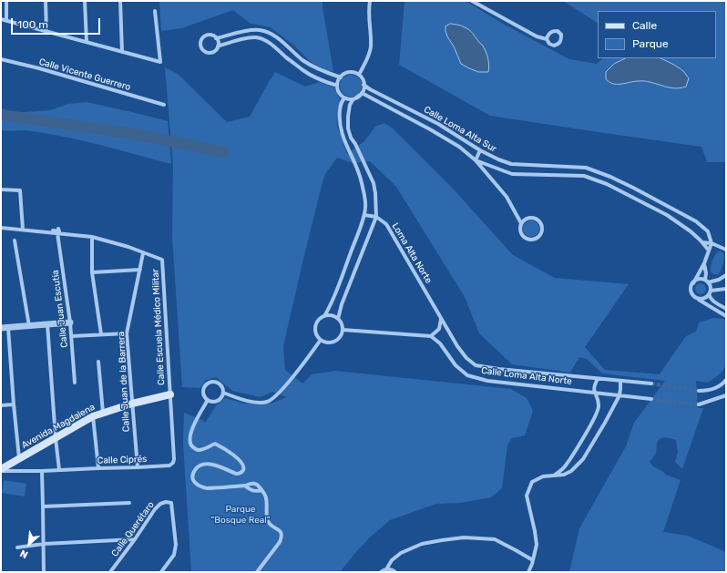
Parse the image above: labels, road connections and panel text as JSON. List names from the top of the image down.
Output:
{
  "streets": {
    "main road": ["Avenida Magdalena"],
    "street": [
      "Calle Vicente Guerrero",
      "Calle Loma Alta Sur",
      "Loma Alta Norte",
      "Calle Juan Escutia",
      "Calle Escuela Médico Militar",
      "Calle Loma Alta Norte",
      "Calle Juan de la Barrera",
      "Calle Ciprés",
      "Calle Querétaro"
    ]
  },
  "crossings": [
    ["Loma Alta Norte", "Calle Loma Alta Norte"],
    ["Calle Escuela Médico Militar", "Calle Juan de la Barrera"],
    ["Calle Escuela Médico Militar", "Avenida Magdalena"],
    ["Calle Escuela Médico Militar", "Calle Ciprés"],
    ["Calle Juan de la Barrera", "Avenida Magdalena"],
    ["Calle Juan de la Barrera", "Calle Ciprés"],
    ["Avenida Magdalena", "Calle Ciprés"]
  ],
  "parks": ["Parque \"Bosque Real\""],
  "legend": ["Calle", "Parque"],
  "scale_bar": "100 m",
  "north": "bottom left"
}
